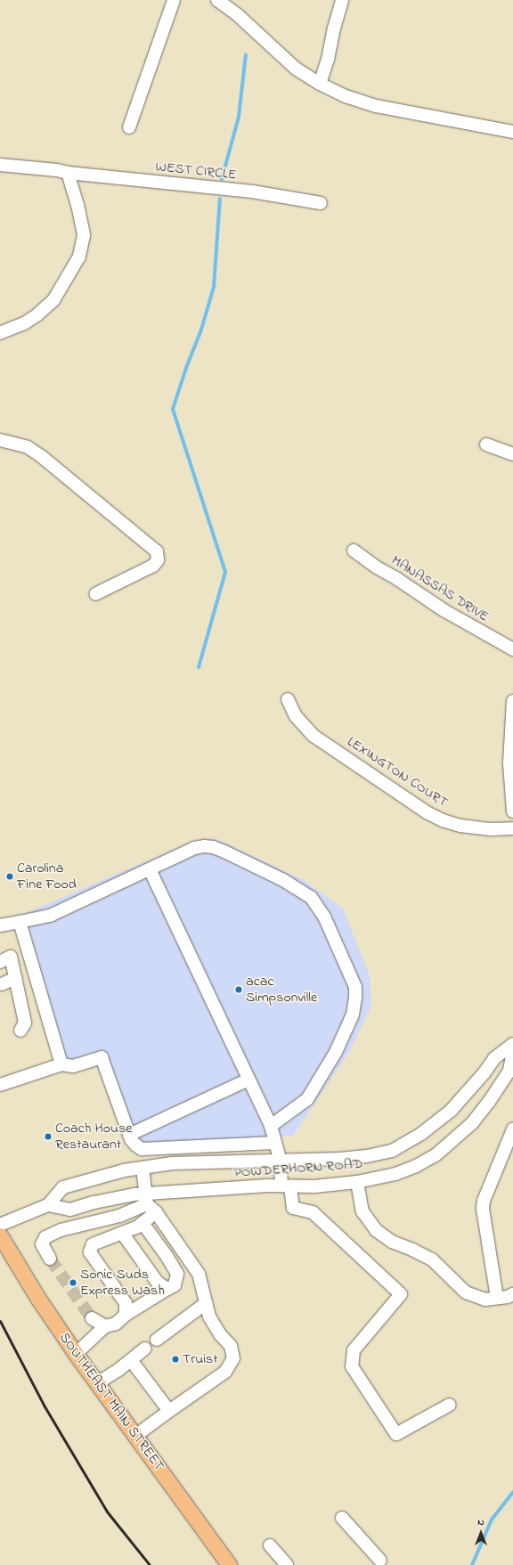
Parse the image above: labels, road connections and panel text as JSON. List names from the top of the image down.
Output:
{
  "streets": {
    "main road": ["SOUTHEAST MAIN STREET"],
    "street": [
      "WEST CIRCLE",
      "MANASSAS DRIVE",
      "LEXINGTON COURT",
      "POWDERHORN ROAD"
    ]
  },
  "places": [
    "Carolina Fine Food",
    "acac Simpsonville",
    "Coach House Restaurant",
    "Sonic Suds Express Wash",
    "Truist"
  ],
  "north": "top"
}
